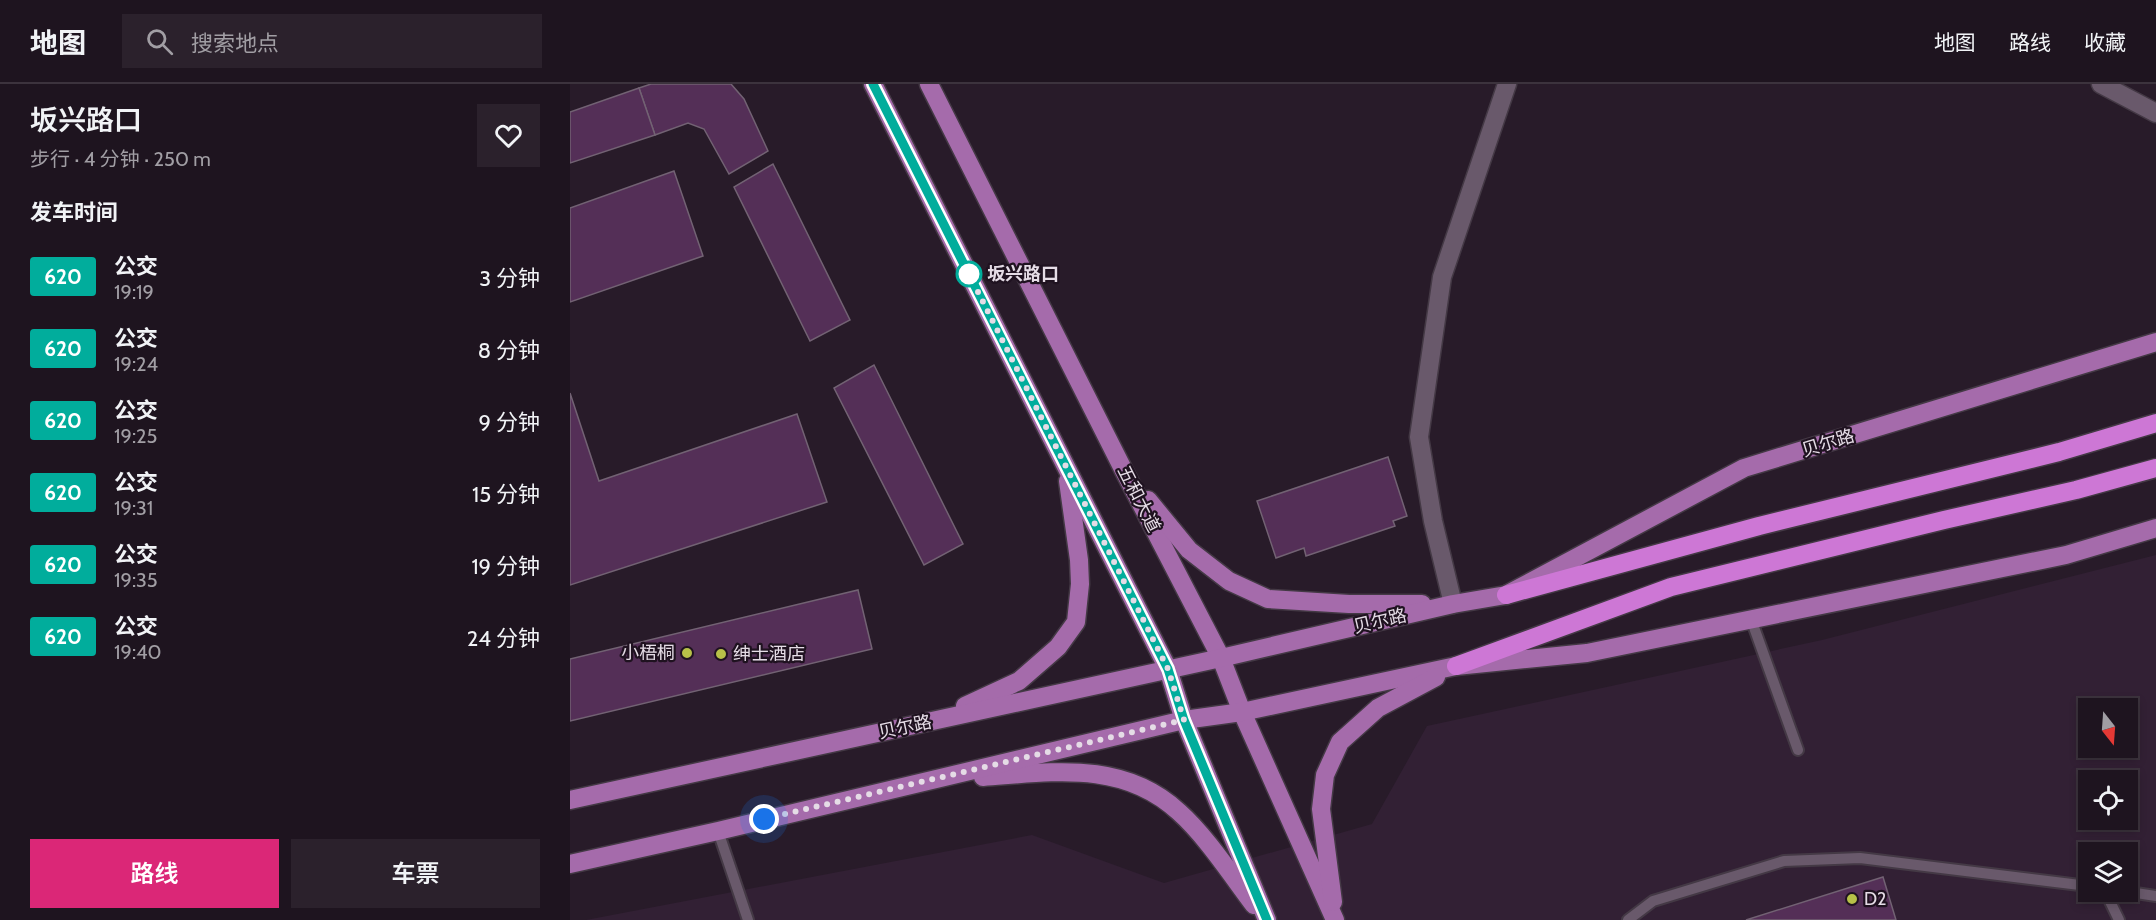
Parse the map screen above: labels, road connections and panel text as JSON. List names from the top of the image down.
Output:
{
  "streets": {
    "main road": ["贝尔路", "五和大道"]
  },
  "crossings": [
    ["贝尔路", "五和大道"]
  ],
  "places": [
    "坂兴路口",
    "小梧桐",
    "绅士酒店",
    "D2"
  ],
  "lines": ["bus line 620"],
  "north": "bottom",
  "page": {
    "header": "地图",
    "search": "搜索地点",
    "nav": ["地图", "路线", "收藏"],
    "heading": [
      ["坂兴路口", "步行 · 4 分钟 · 250 m"],
      "发车时间"
    ],
    "list": [
      {
        "mark": "620",
        "name": "公交",
        "note": "19:19",
        "value": "3 分钟"
      },
      {
        "mark": "620",
        "name": "公交",
        "note": "19:24",
        "value": "8 分钟"
      },
      {
        "mark": "620",
        "name": "公交",
        "note": "19:25",
        "value": "9 分钟"
      },
      {
        "mark": "620",
        "name": "公交",
        "note": "19:31",
        "value": "15 分钟"
      },
      {
        "mark": "620",
        "name": "公交",
        "note": "19:35",
        "value": "19 分钟"
      },
      {
        "mark": "620",
        "name": "公交",
        "note": "19:40",
        "value": "24 分钟"
      }
    ],
    "buttons": ["路线", "车票"]
  }
}
